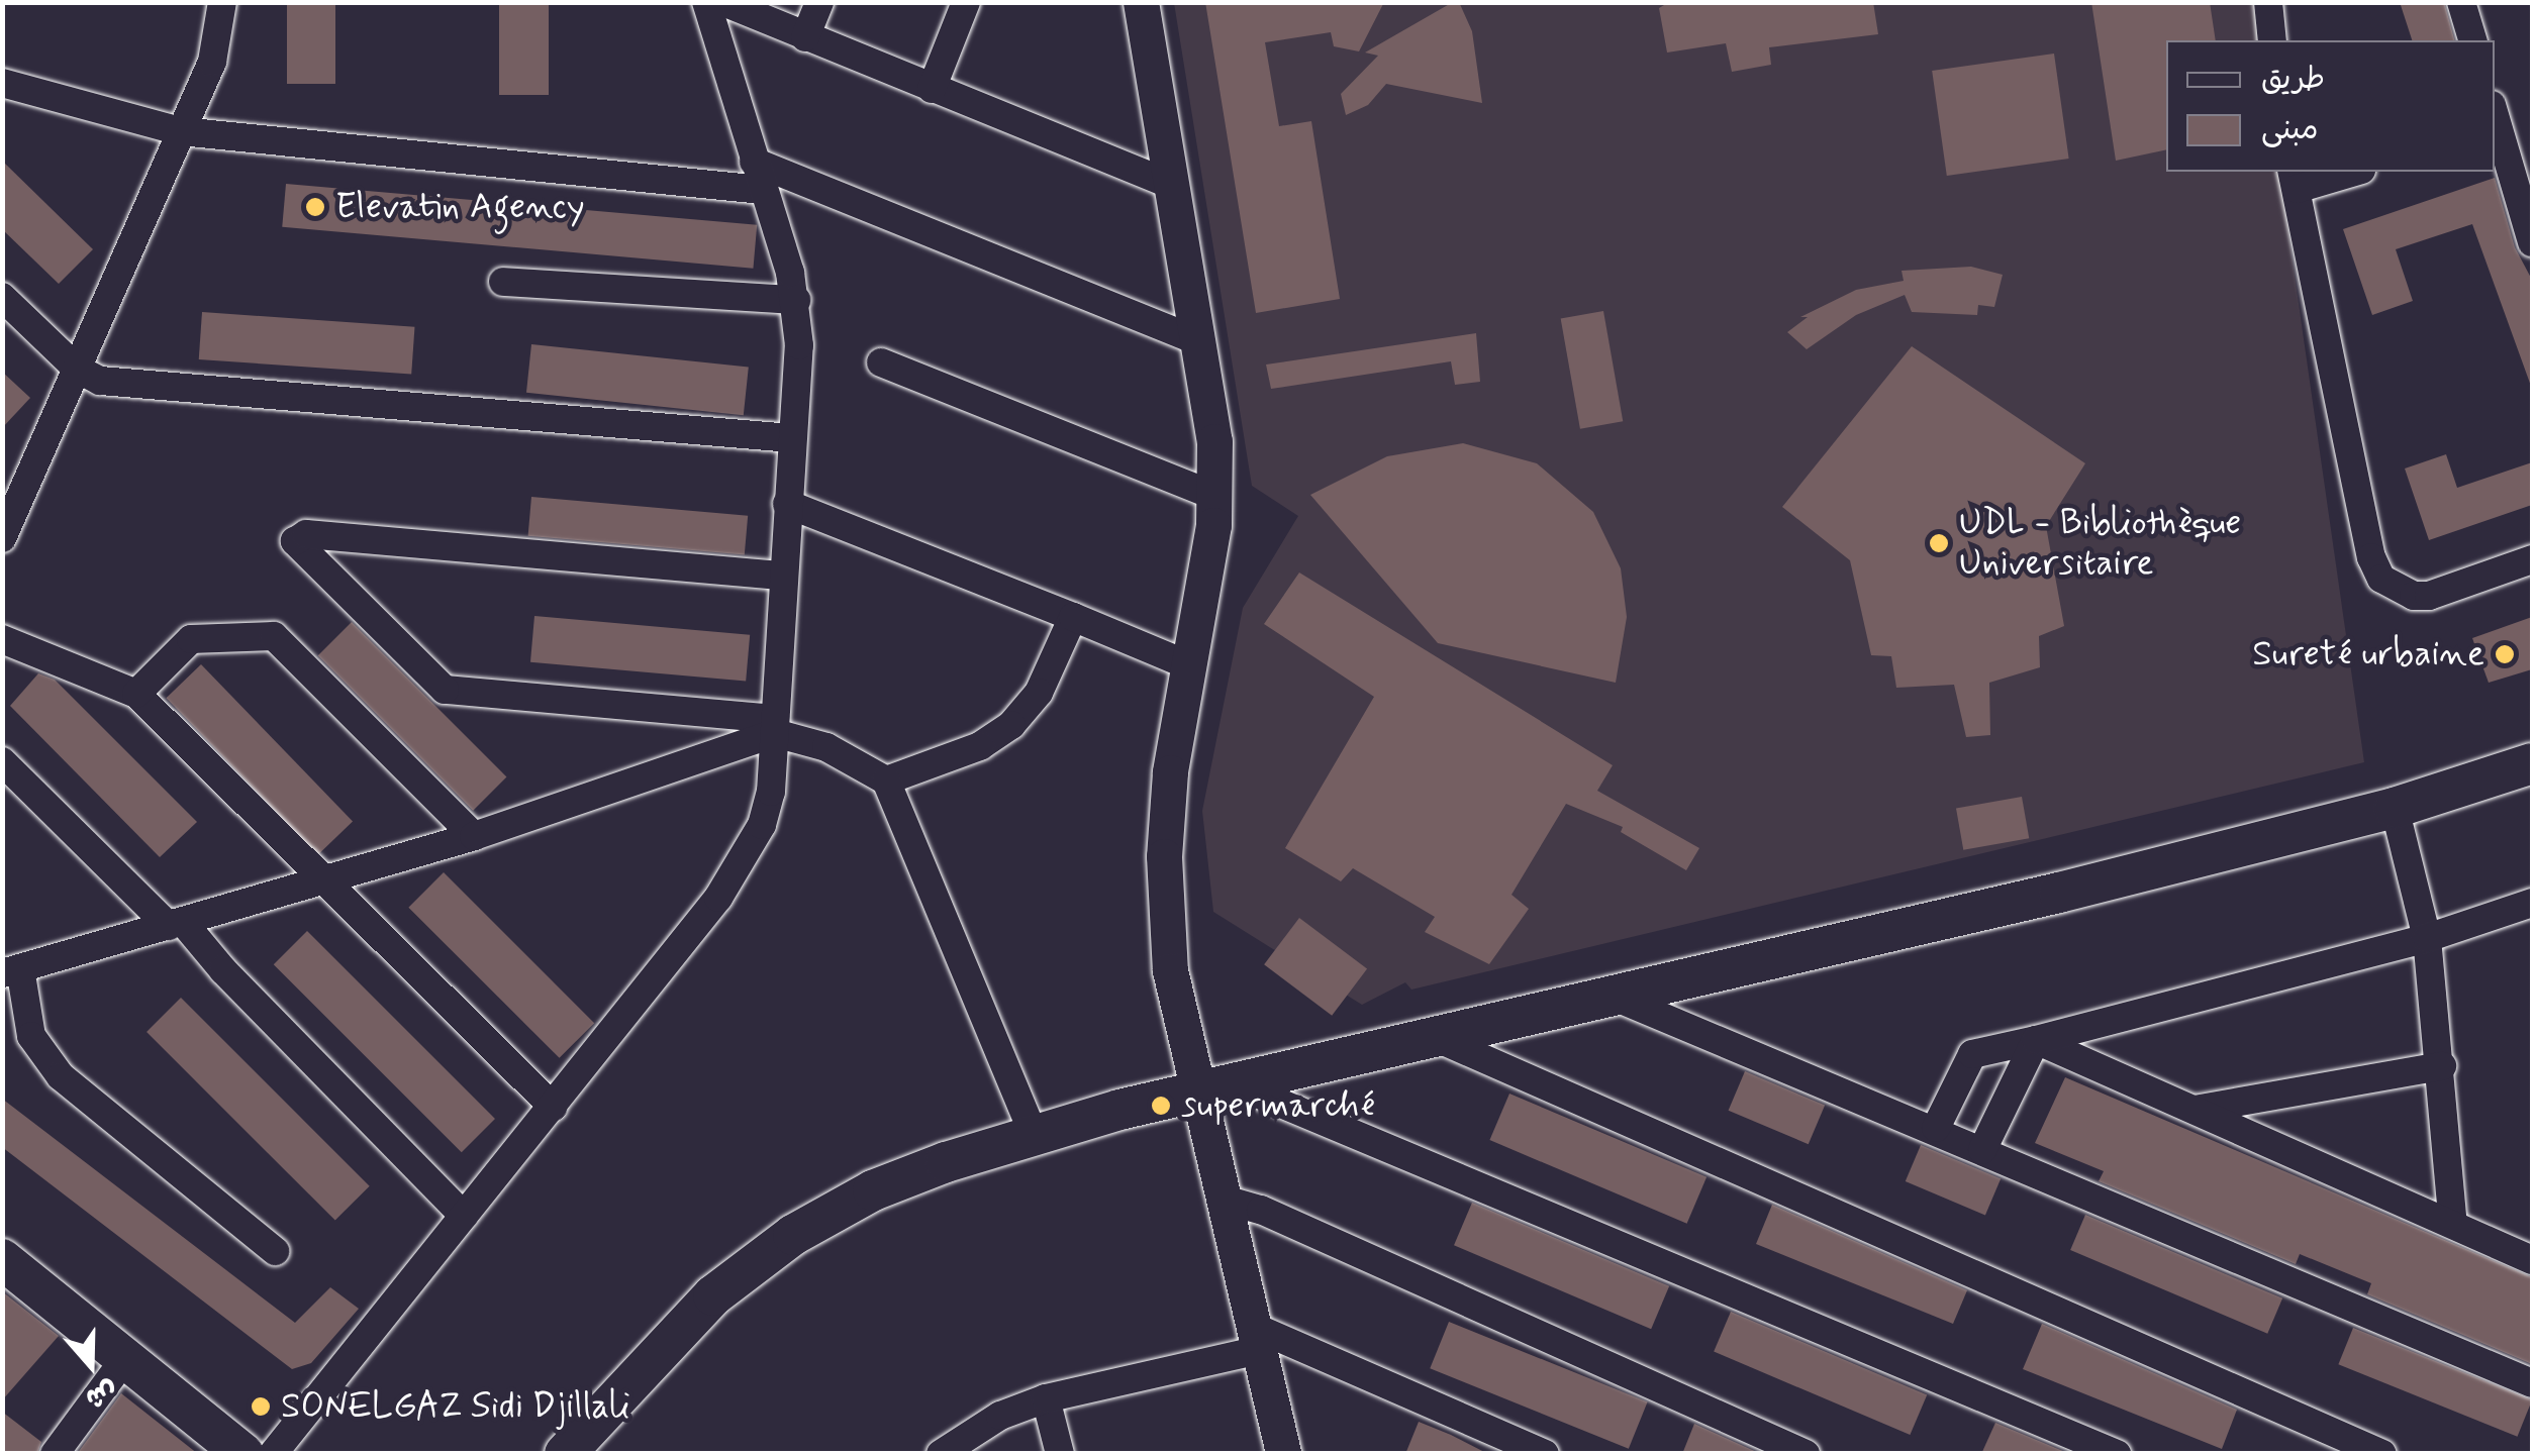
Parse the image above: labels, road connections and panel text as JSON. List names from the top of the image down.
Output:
{
  "places": [
    "Elevatin Agency",
    "UDL - Bibliothèque Universitaire",
    "Sureté urbaine",
    "supermarché",
    "SONELGAZ Sidi Djillali"
  ],
  "legend": ["طريق", "مبنى"],
  "north": "bottom"
}
